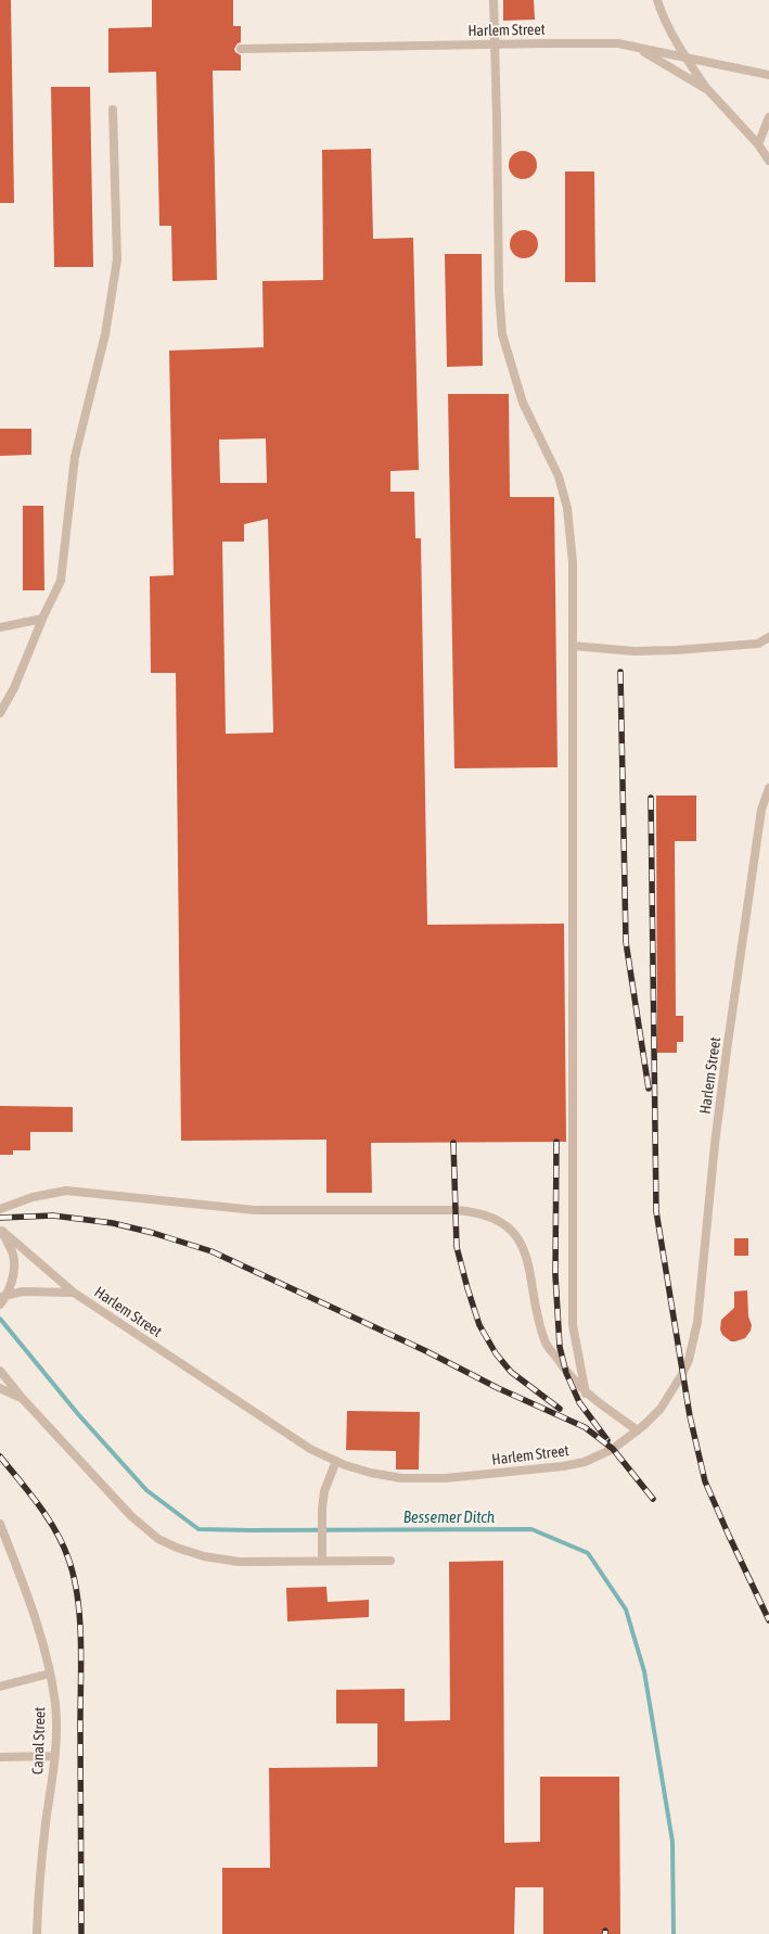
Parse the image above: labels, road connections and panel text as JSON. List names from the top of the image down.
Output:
{
  "streets": {
    "lane": ["Harlem Street", "Canal Street"]
  },
  "water": ["Bessemer Ditch"]
}
